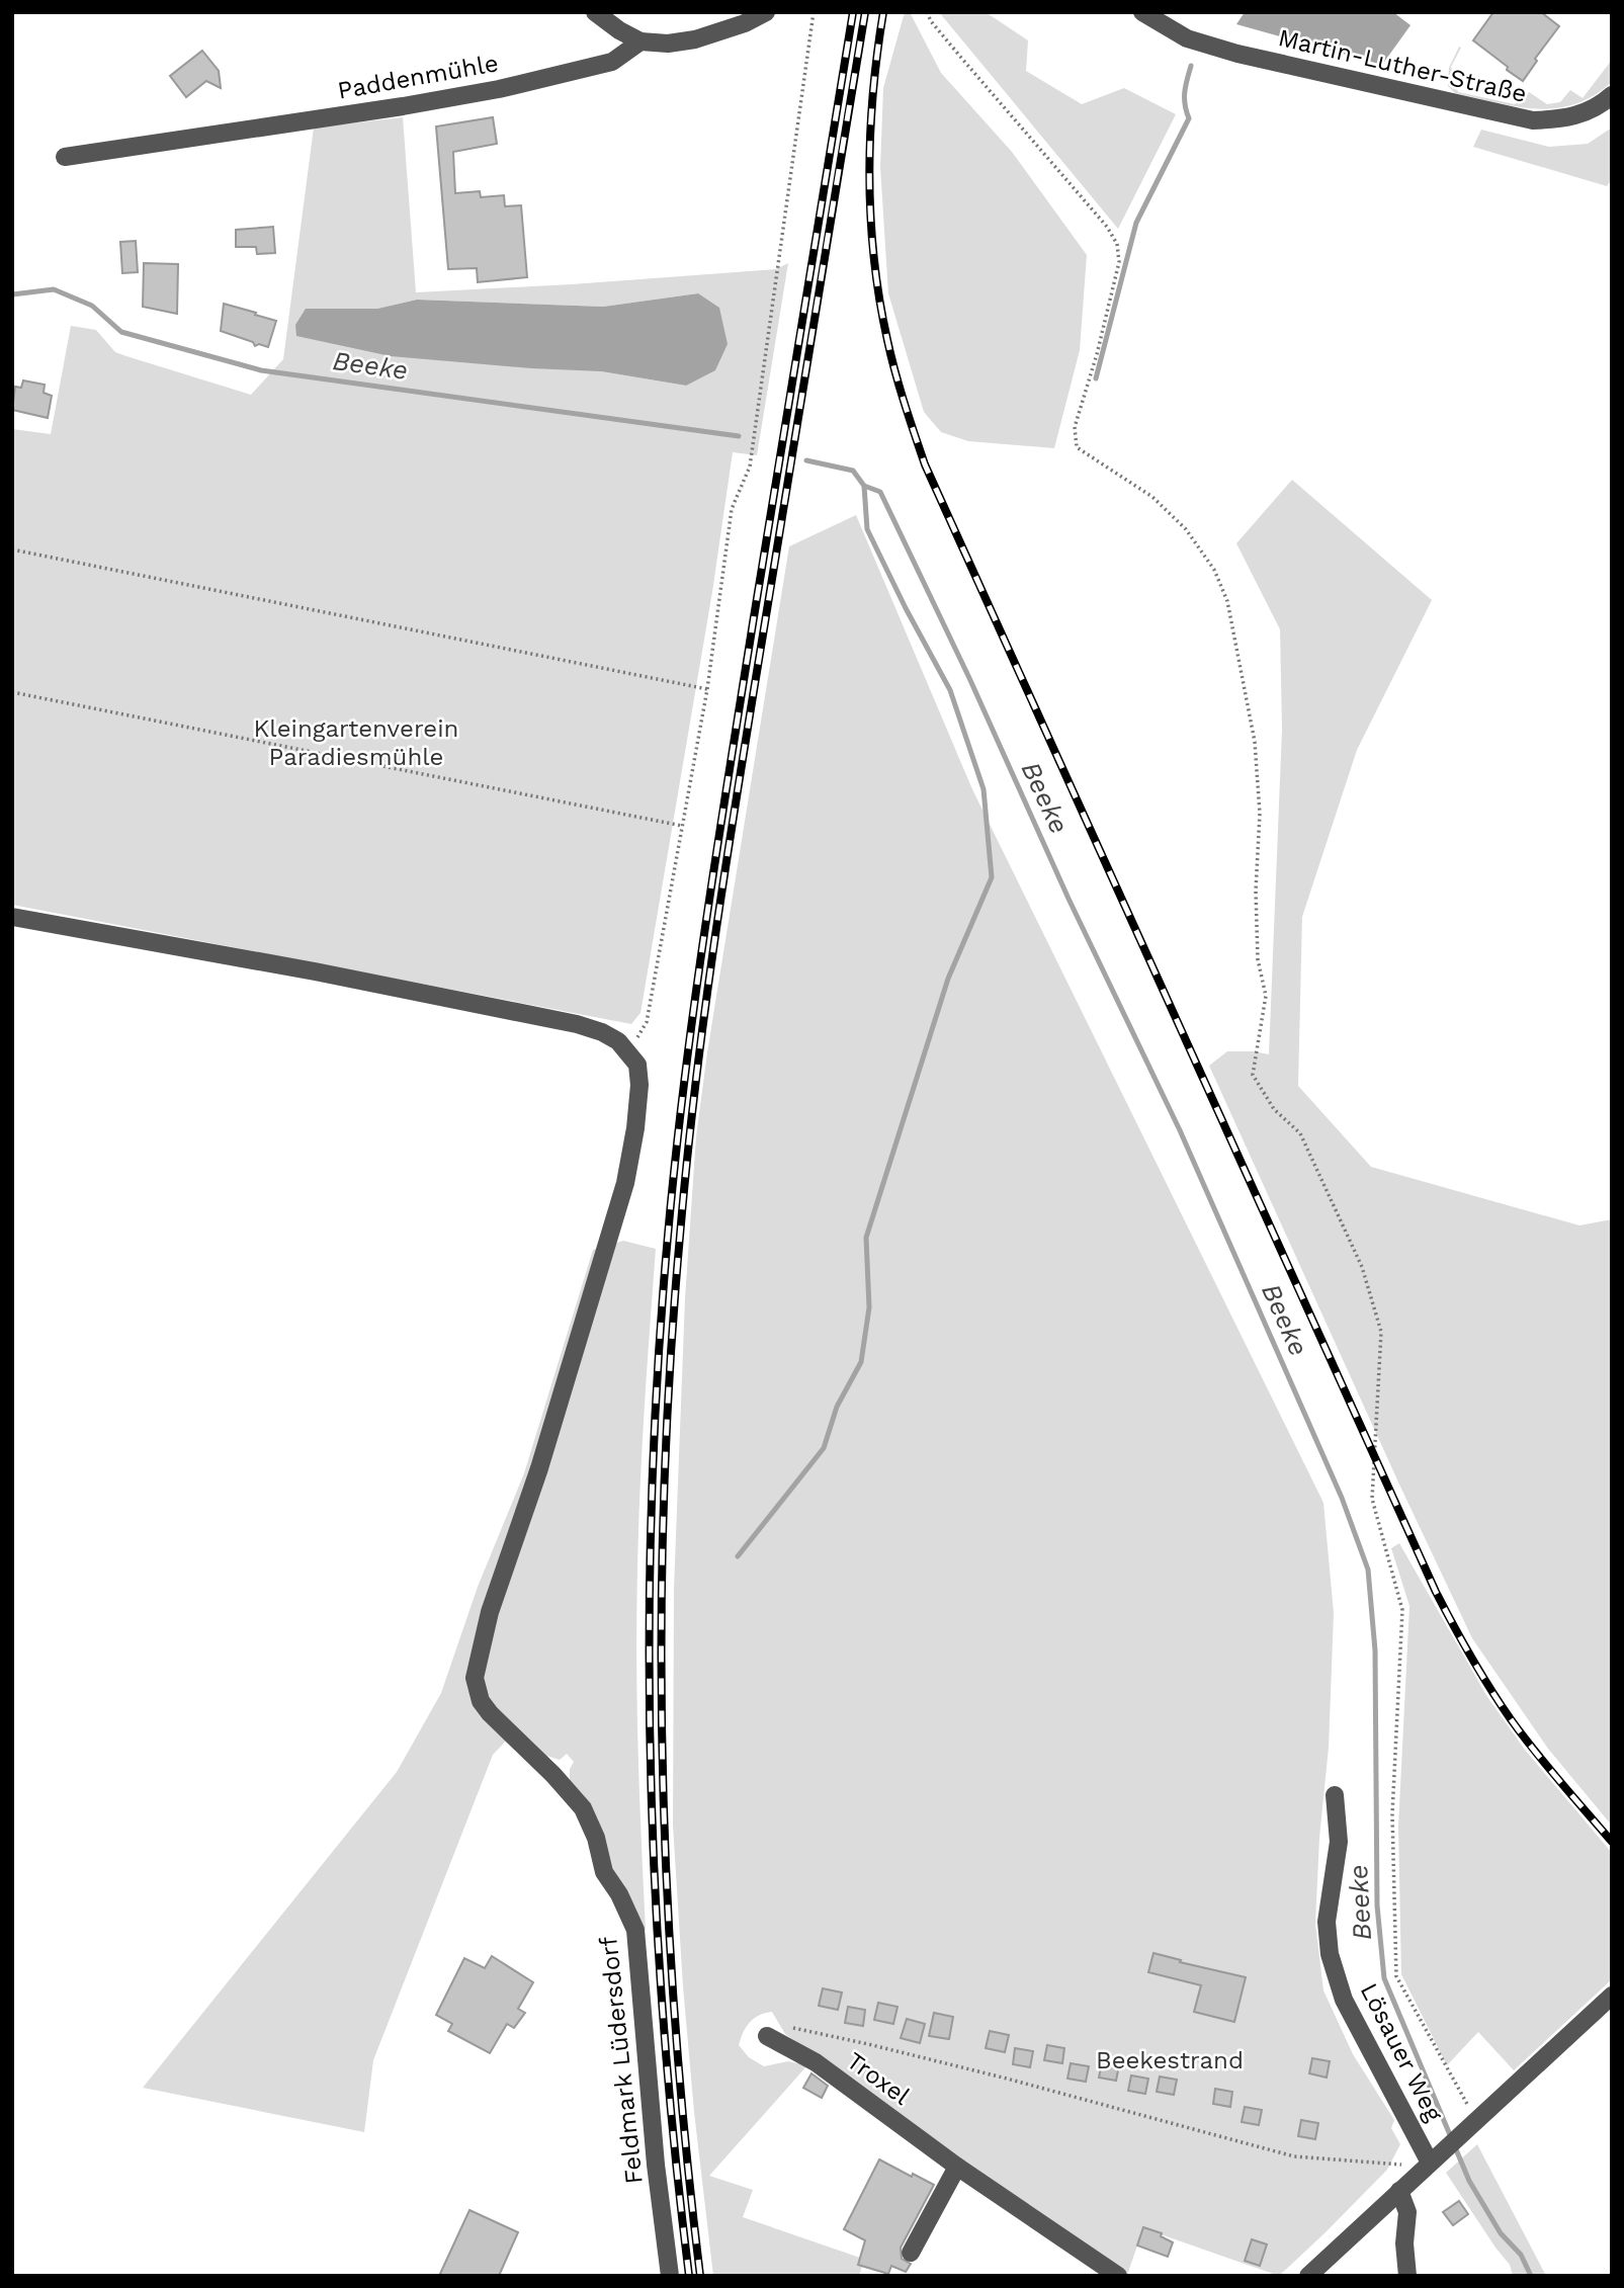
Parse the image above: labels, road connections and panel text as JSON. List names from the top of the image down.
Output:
{
  "streets": {
    "street": [
      "Martin-Luther-Straße",
      "Paddenmühle",
      "Lösauer Weg",
      "Feldmark Lüdersdorf",
      "Troxel"
    ]
  },
  "water": ["Beeke"],
  "parks": ["Kleingartenverein Paradiesmühle", "Beekestrand"]
}
